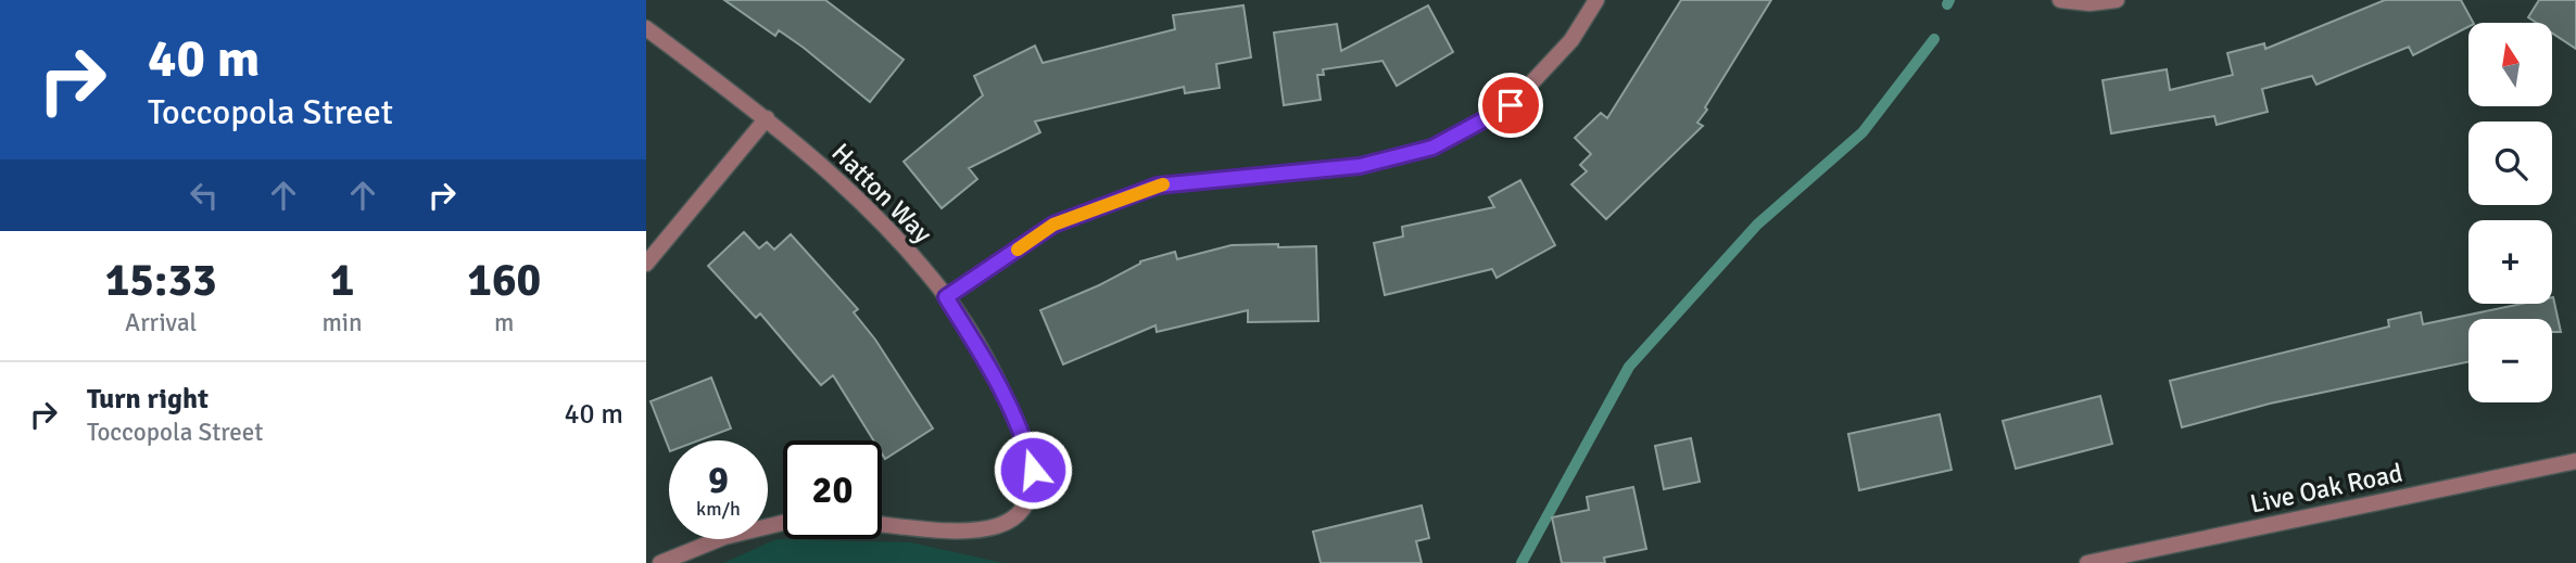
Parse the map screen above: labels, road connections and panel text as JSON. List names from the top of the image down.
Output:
{
  "streets": {
    "street": ["Hatton Way", "Live Oak Road"]
  },
  "north": "top",
  "page": {
    "turn": ["40 m", "Toccopola Street"],
    "map_buttons": ["+", "−"],
    "eta": [
      "15:33",
      "Arrival",
      "1",
      "min",
      "160",
      "m"
    ],
    "list": [
      {
        "name": "Turn right",
        "note": "Toccopola Street",
        "value": "40 m"
      }
    ],
    "speed": "9 km/h",
    "limit": "20"
  }
}
